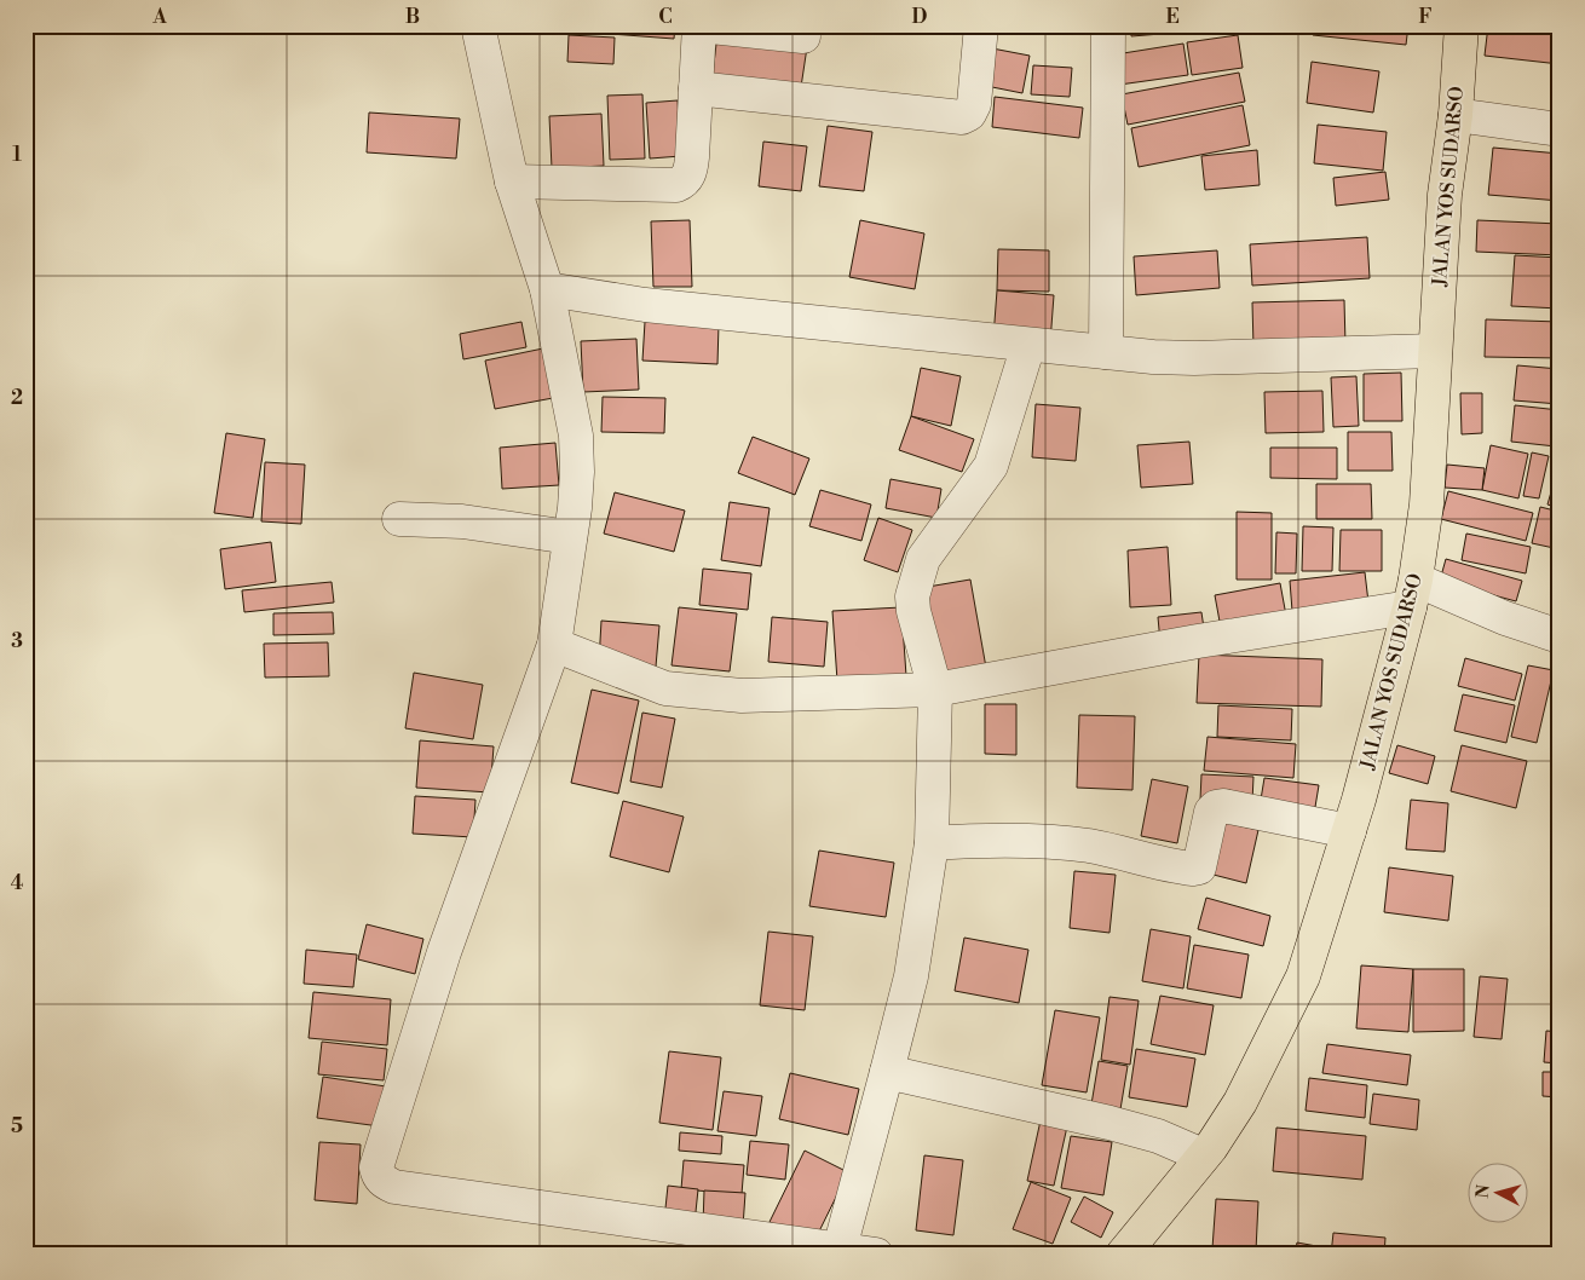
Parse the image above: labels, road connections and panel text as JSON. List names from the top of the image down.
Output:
{
  "streets": {
    "main road": ["JALAN YOS SUDARSO"]
  },
  "north": "left",
  "grid": {
    "columns": [
      "A",
      "B",
      "C",
      "D",
      "E",
      "F"
    ],
    "rows": [
      "1",
      "2",
      "3",
      "4",
      "5"
    ]
  }
}
